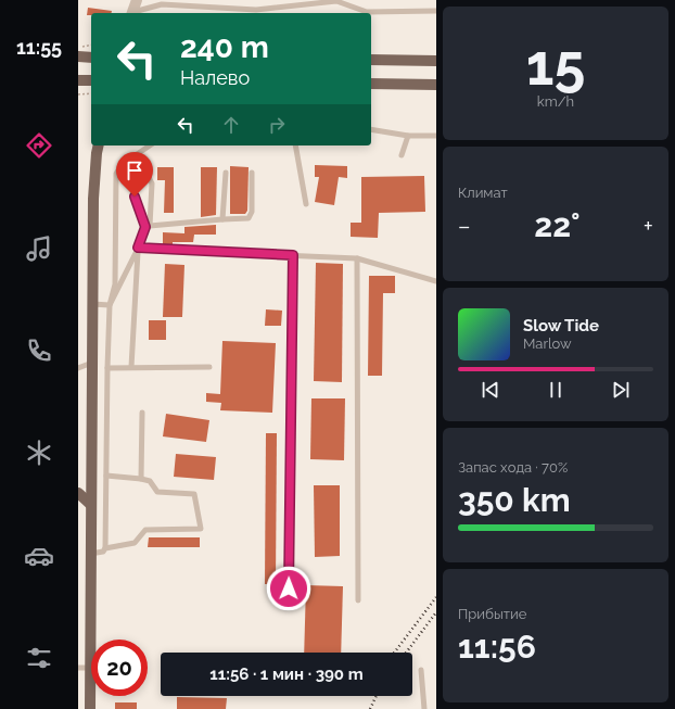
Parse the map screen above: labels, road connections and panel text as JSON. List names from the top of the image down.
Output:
{
  "page": {
    "tabs": "11:55",
    "tile": [
      ["15", "km/h"],
      "Климат",
      ["Запас хода · 70%", "350 km"],
      ["Прибытие", "11:56"]
    ],
    "turn": ["240 m", "Налево"],
    "heat": ["−", "22°", "+"],
    "song": ["Slow Tide", "Marlow"],
    "limit": "20",
    "trip": "11:56 · 1 мин · 390 m"
  }
}
